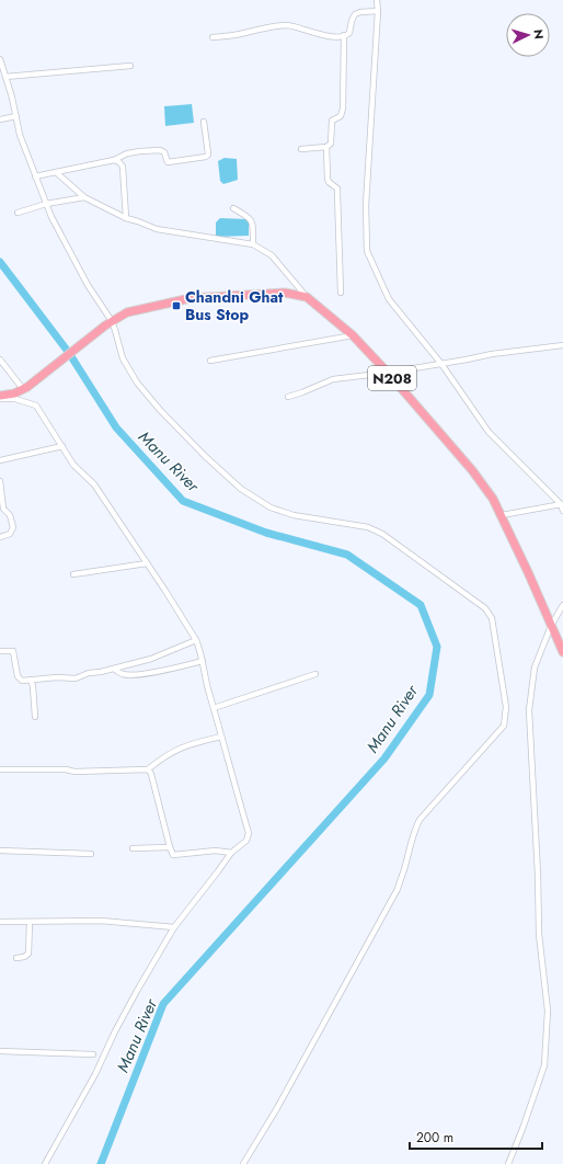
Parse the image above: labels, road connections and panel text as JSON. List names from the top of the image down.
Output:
{
  "streets": {
    "highway": ["N208"]
  },
  "water": ["Manu River"],
  "places": {
    "transit": ["Chandni Ghat Bus Stop"]
  },
  "scale_bar": "200 m",
  "north": "right"
}
